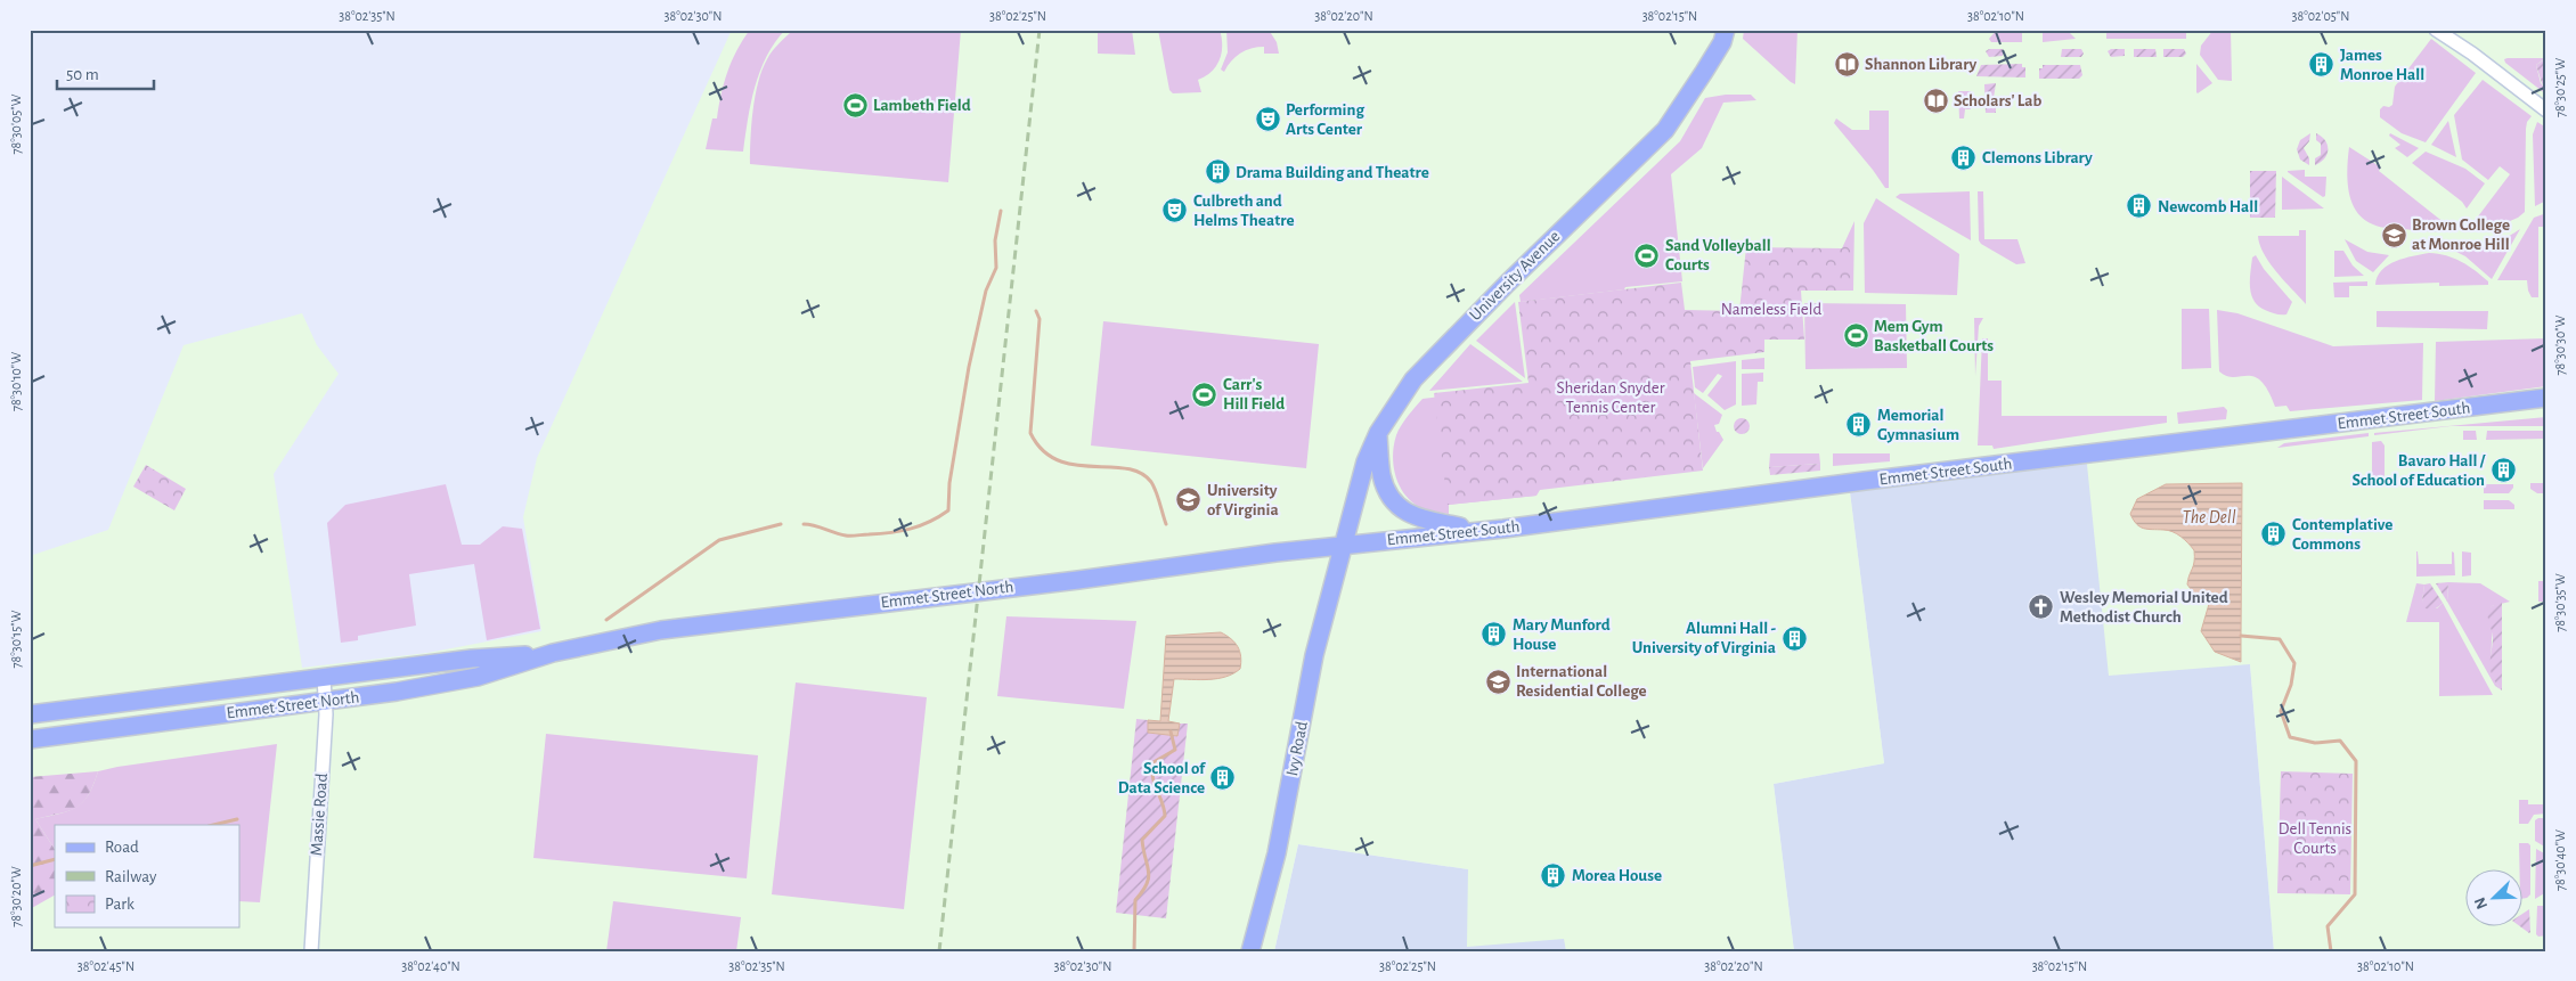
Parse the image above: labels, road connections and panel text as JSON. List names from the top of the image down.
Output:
{
  "streets": {
    "main road": [
      "University Avenue",
      "Emmet Street South",
      "Emmet Street North",
      "Ivy Road"
    ],
    "street": ["Massie Road"]
  },
  "crossings": [
    ["University Avenue", "Emmet Street South"],
    ["University Avenue", "Emmet Street North"],
    ["University Avenue", "Ivy Road"],
    ["Emmet Street South", "Emmet Street North"],
    ["Emmet Street South", "Ivy Road"],
    ["Emmet Street North", "Ivy Road"],
    ["Emmet Street North", "Massie Road"]
  ],
  "water": ["The Dell"],
  "parks": ["Nameless Field", "Sheridan Snyder Tennis Center", "Dell Tennis Courts"],
  "places": {
    "library": ["Shannon Library", "Scholars' Lab"],
    "building": [
      "James Monroe Hall",
      "Clemons Library",
      "Drama Building and Theatre",
      "Newcomb Hall",
      "Memorial Gymnasium",
      "Bavaro Hall / School of Education",
      "Contemplative Commons",
      "Mary Munford House",
      "Alumni Hall - University of Virginia",
      "School of Data Science",
      "Morea House"
    ],
    "sports": [
      "Lambeth Field",
      "Sand Volleyball Courts",
      "Mem Gym Basketball Courts",
      "Carr's Hill Field"
    ],
    "theatre": ["Performing Arts Center", "Culbreth and Helms Theatre"],
    "school or university": ["Brown College at Monroe Hill", "University of Virginia", "International Residential College"],
    "church": ["Wesley Memorial United Methodist Church"]
  },
  "legend": ["Road", "Railway", "Park"],
  "scale_bar": "50 m",
  "north": "bottom left",
  "coordinates": [
    "38°02'35\"N",
    "38°02'30\"N",
    "38°02'25\"N",
    "38°02'20\"N",
    "38°02'15\"N",
    "38°02'10\"N",
    "38°02'05\"N",
    "78°30'25\"W",
    "78°30'05\"W",
    "78°30'30\"W",
    "78°30'10\"W",
    "78°30'35\"W",
    "78°30'15\"W",
    "78°30'40\"W",
    "78°30'20\"W",
    "38°02'45\"N",
    "38°02'40\"N"
  ]
}
